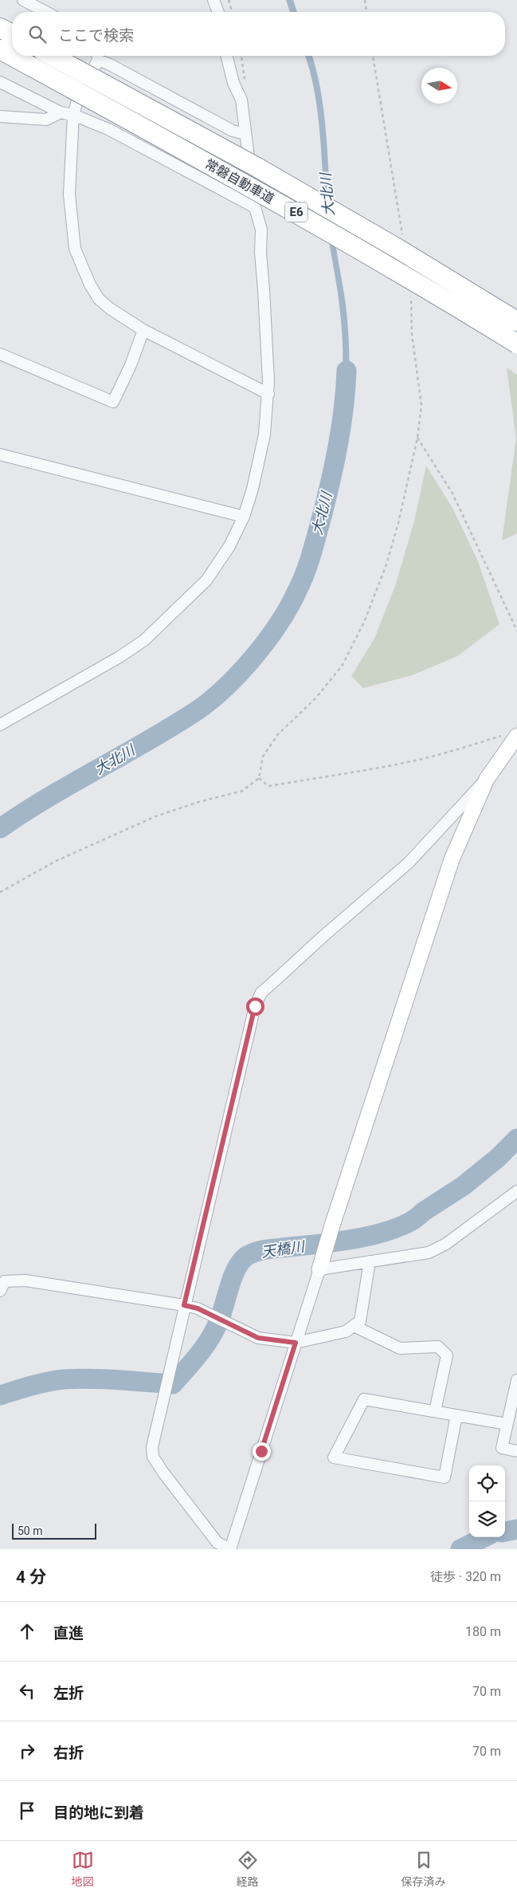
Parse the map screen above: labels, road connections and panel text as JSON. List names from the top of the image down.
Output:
{
  "streets": {
    "highway": ["常磐自動車道", "E6"]
  },
  "water": ["大北川", "天橋川"],
  "scale_bar": "50 m",
  "north": "right",
  "page": {
    "search": "ここで検索",
    "scale": "50 m",
    "heading": ["4 分", "徒歩 · 320 m"],
    "list": [
      ["直進", "180 m"],
      ["左折", "70 m"],
      ["右折", "70 m"],
      "目的地に到着"
    ],
    "nav": ["地図", "経路", "保存済み"]
  }
}
